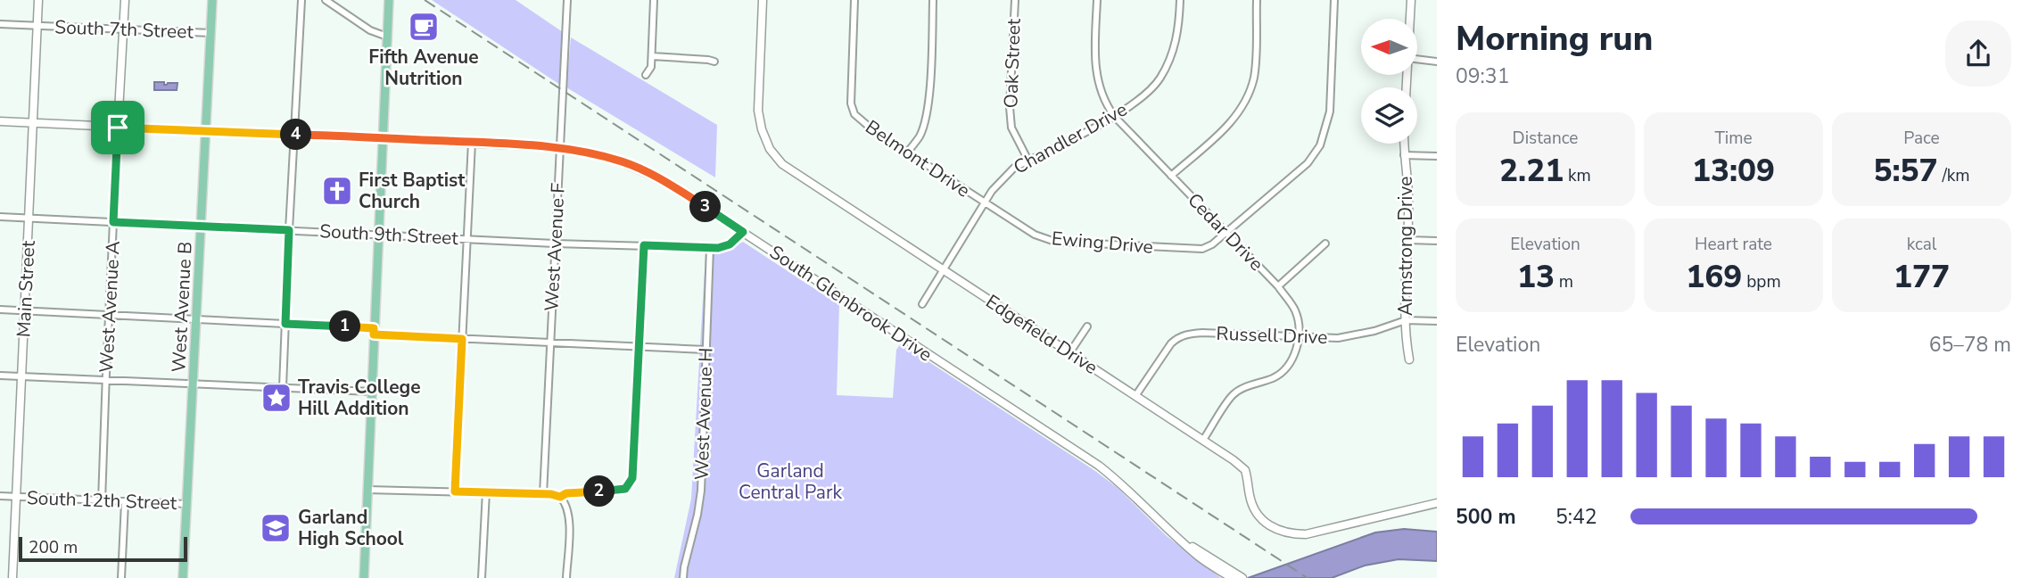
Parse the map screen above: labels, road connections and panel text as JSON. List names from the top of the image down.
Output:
{
  "streets": {
    "main road": ["West Avenue B"],
    "street": [
      "South 7th Street",
      "Oak Street",
      "Chandler Drive",
      "Belmont Drive",
      "Cedar Drive",
      "South 9th Street",
      "Ewing Drive",
      "Armstrong Drive",
      "West Avenue F",
      "Main Street",
      "South Glenbrook Drive",
      "West Avenue A",
      "Edgefield Drive",
      "Russell Drive",
      "West Avenue H",
      "South 12th Street"
    ]
  },
  "crossings": [
    ["South 7th Street", "Main Street"],
    ["South 7th Street", "West Avenue A"],
    ["South 7th Street", "West Avenue B"],
    ["Oak Street", "Chandler Drive"],
    ["Chandler Drive", "Belmont Drive"],
    ["Chandler Drive", "Cedar Drive"],
    ["Chandler Drive", "Ewing Drive"],
    ["Chandler Drive", "Edgefield Drive"],
    ["Belmont Drive", "Ewing Drive"],
    ["Cedar Drive", "Ewing Drive"],
    ["Cedar Drive", "Edgefield Drive"],
    ["Cedar Drive", "Russell Drive"],
    ["South 9th Street", "West Avenue F"],
    ["South 9th Street", "Main Street"],
    ["South 9th Street", "South Glenbrook Drive"],
    ["South 9th Street", "West Avenue A"],
    ["South 9th Street", "West Avenue B"],
    ["South 9th Street", "West Avenue H"],
    ["Armstrong Drive", "Russell Drive"],
    ["West Avenue F", "South Glenbrook Drive"],
    ["Main Street", "South Glenbrook Drive"],
    ["Main Street", "South 12th Street"],
    ["South Glenbrook Drive", "West Avenue A"],
    ["South Glenbrook Drive", "West Avenue B"],
    ["West Avenue A", "South 12th Street"],
    ["West Avenue B", "South 12th Street"],
    ["Edgefield Drive", "Russell Drive"]
  ],
  "parks": ["Garland Central Park"],
  "places": {
    "cafe": ["Fifth Avenue Nutrition"],
    "church": ["First Baptist Church"],
    "place": ["Travis College Hill Addition"],
    "school or university": ["Garland High School"]
  },
  "scale_bar": "200 m",
  "north": "left",
  "page": {
    "heading": ["Morning run", "09:31"],
    "stats": [
      ["Distance", "2.21 km"],
      ["Time", "13:09"],
      ["Pace", "5:57 /km"],
      ["Elevation", "13 m"],
      ["Heart rate", "169 bpm"],
      ["kcal", "177"]
    ],
    "pins": [
      "4",
      "3",
      "1",
      "2"
    ],
    "chart": ["Elevation", "65–78 m"],
    "list": [
      {
        "name": "500 m",
        "note": "5:42"
      }
    ],
    "scale": "200 m"
  }
}
